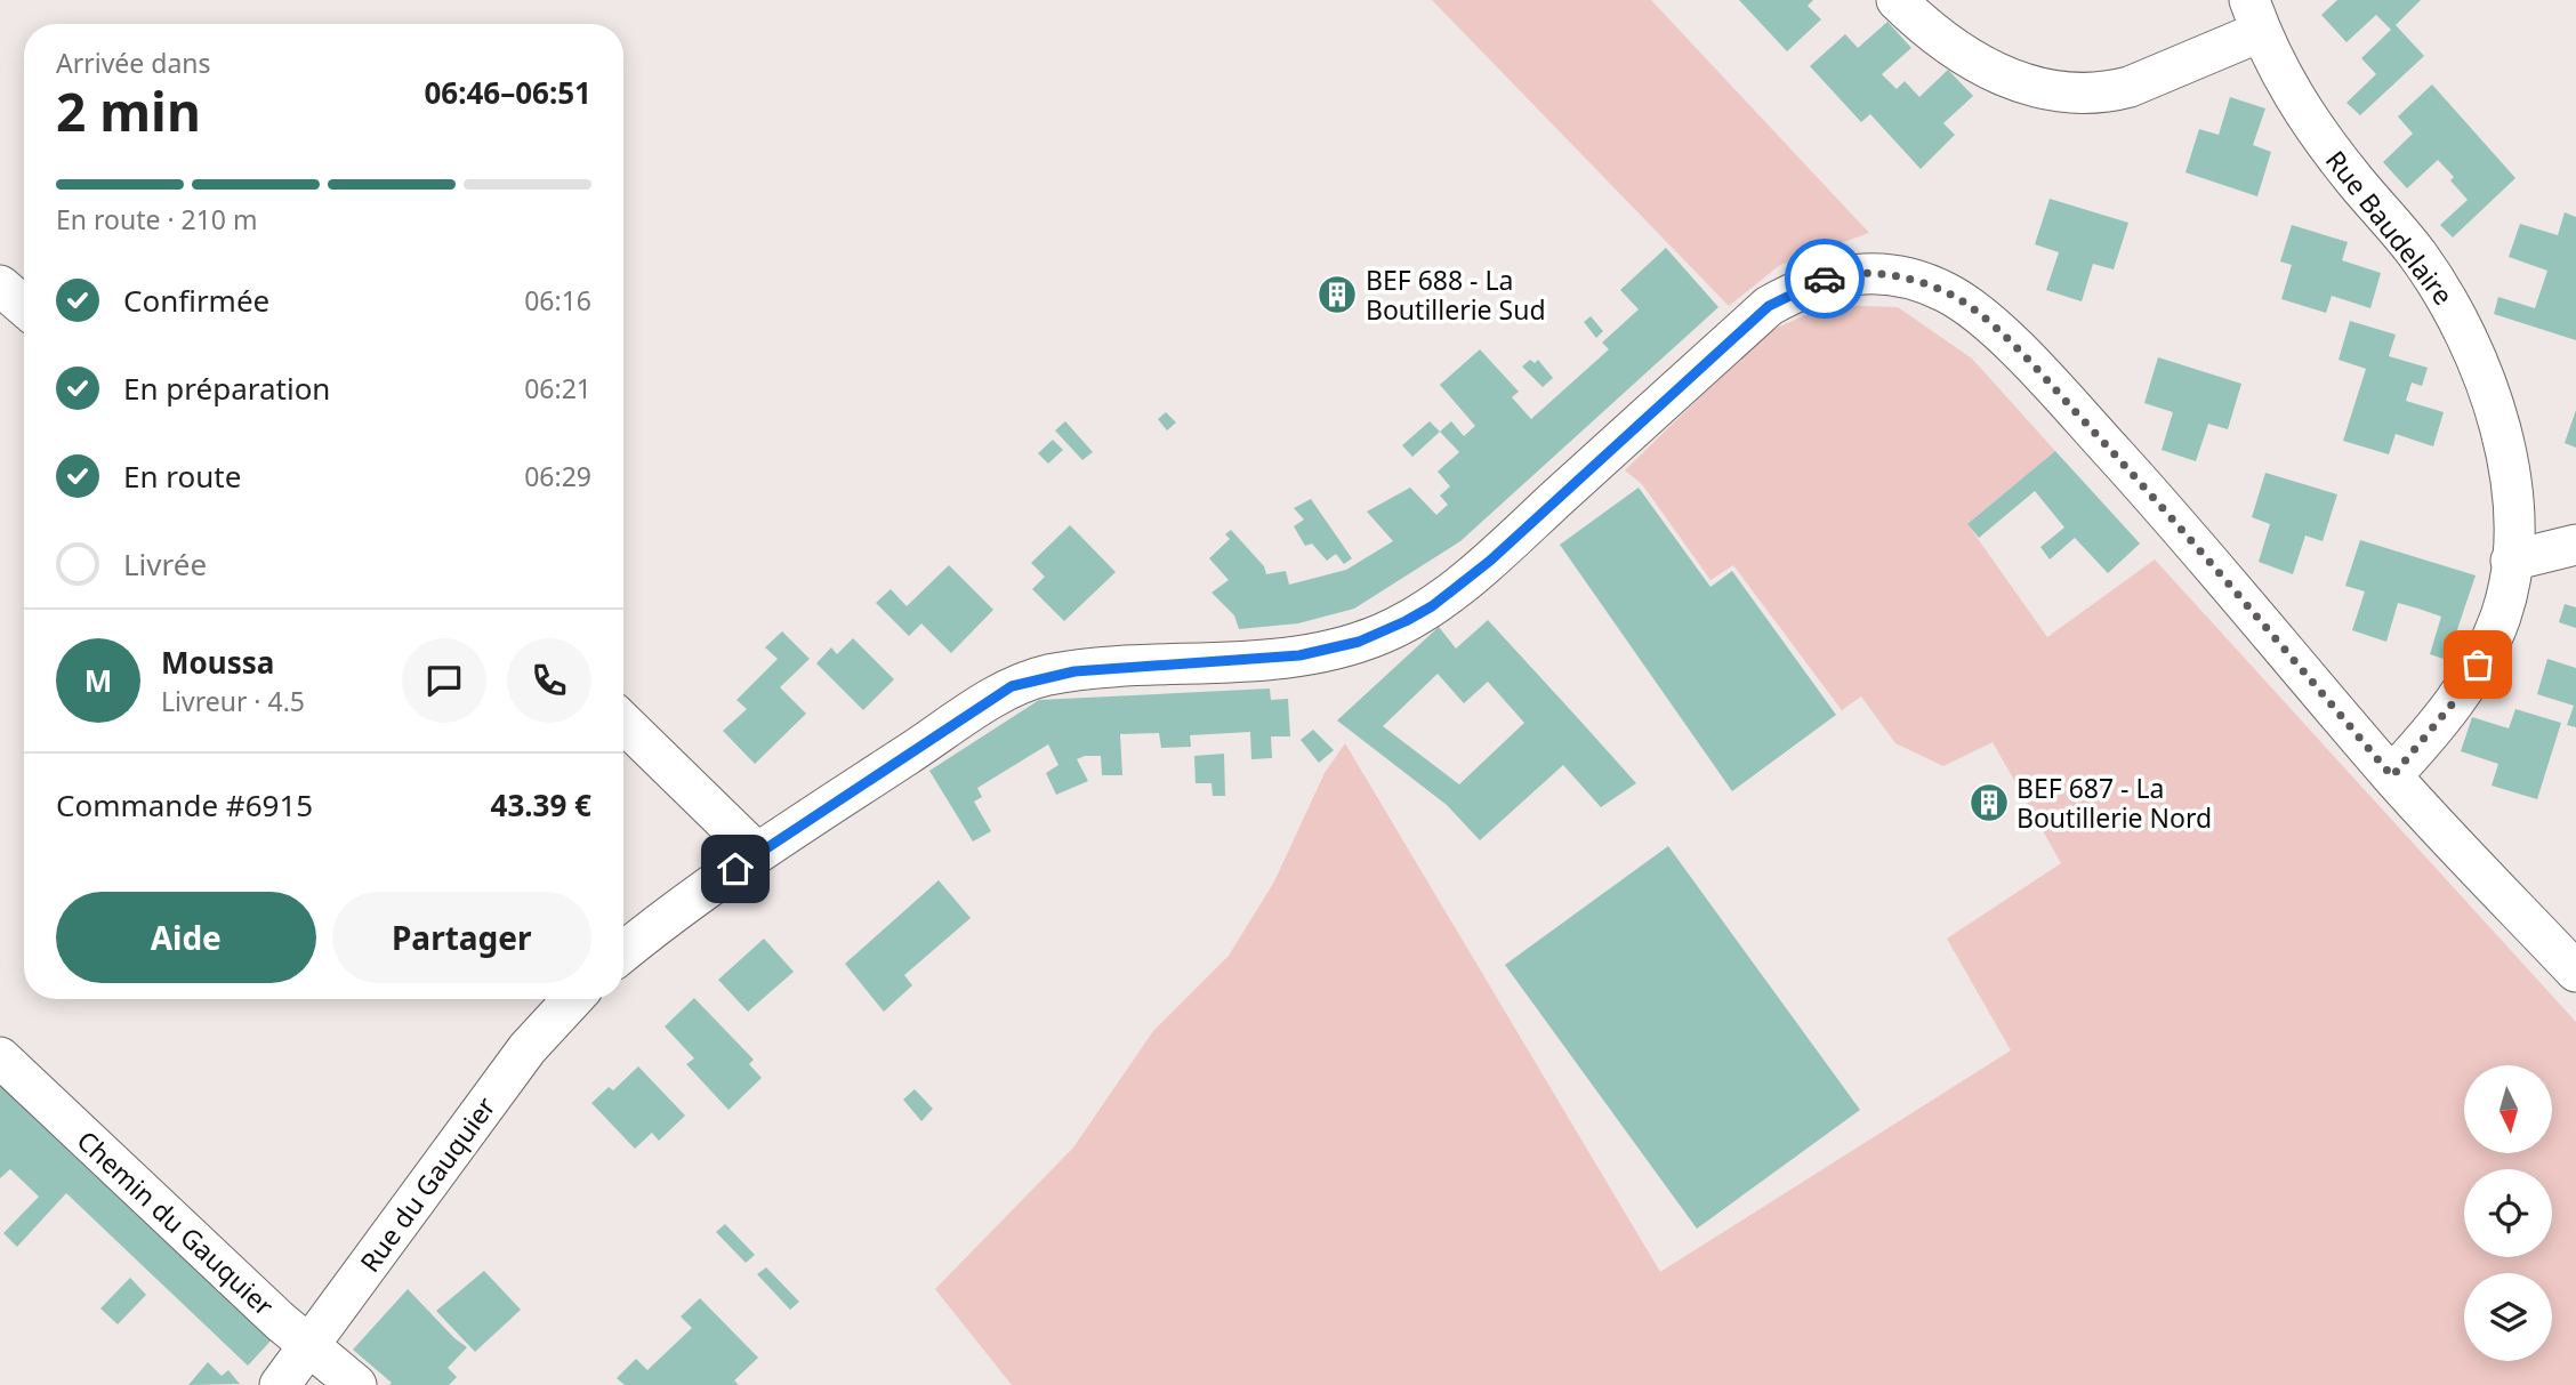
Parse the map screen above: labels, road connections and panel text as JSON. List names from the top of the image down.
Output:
{
  "streets": {
    "street": ["Rue Baudelaire", "Rue du Gauquier", "Chemin du Gauquier"]
  },
  "crossings": [
    ["Rue du Gauquier", "Chemin du Gauquier"]
  ],
  "places": {
    "building": ["BEF 688 - La Boutillerie Sud", "BEF 687 - La Boutillerie Nord"]
  },
  "north": "bottom",
  "page": {
    "heading": ["2 min", "Arrivée dans", "06:46–06:51"],
    "panel": [
      "Moussa",
      "Livreur · 4.5",
      "Commande #6915",
      "43.39 €"
    ],
    "bar": "En route · 210 m",
    "list": [
      ["Confirmée", "06:16"],
      ["En préparation", "06:21"],
      ["En route", "06:29"],
      "Livrée"
    ],
    "round": "M",
    "buttons": ["Aide", "Partager"]
  }
}
